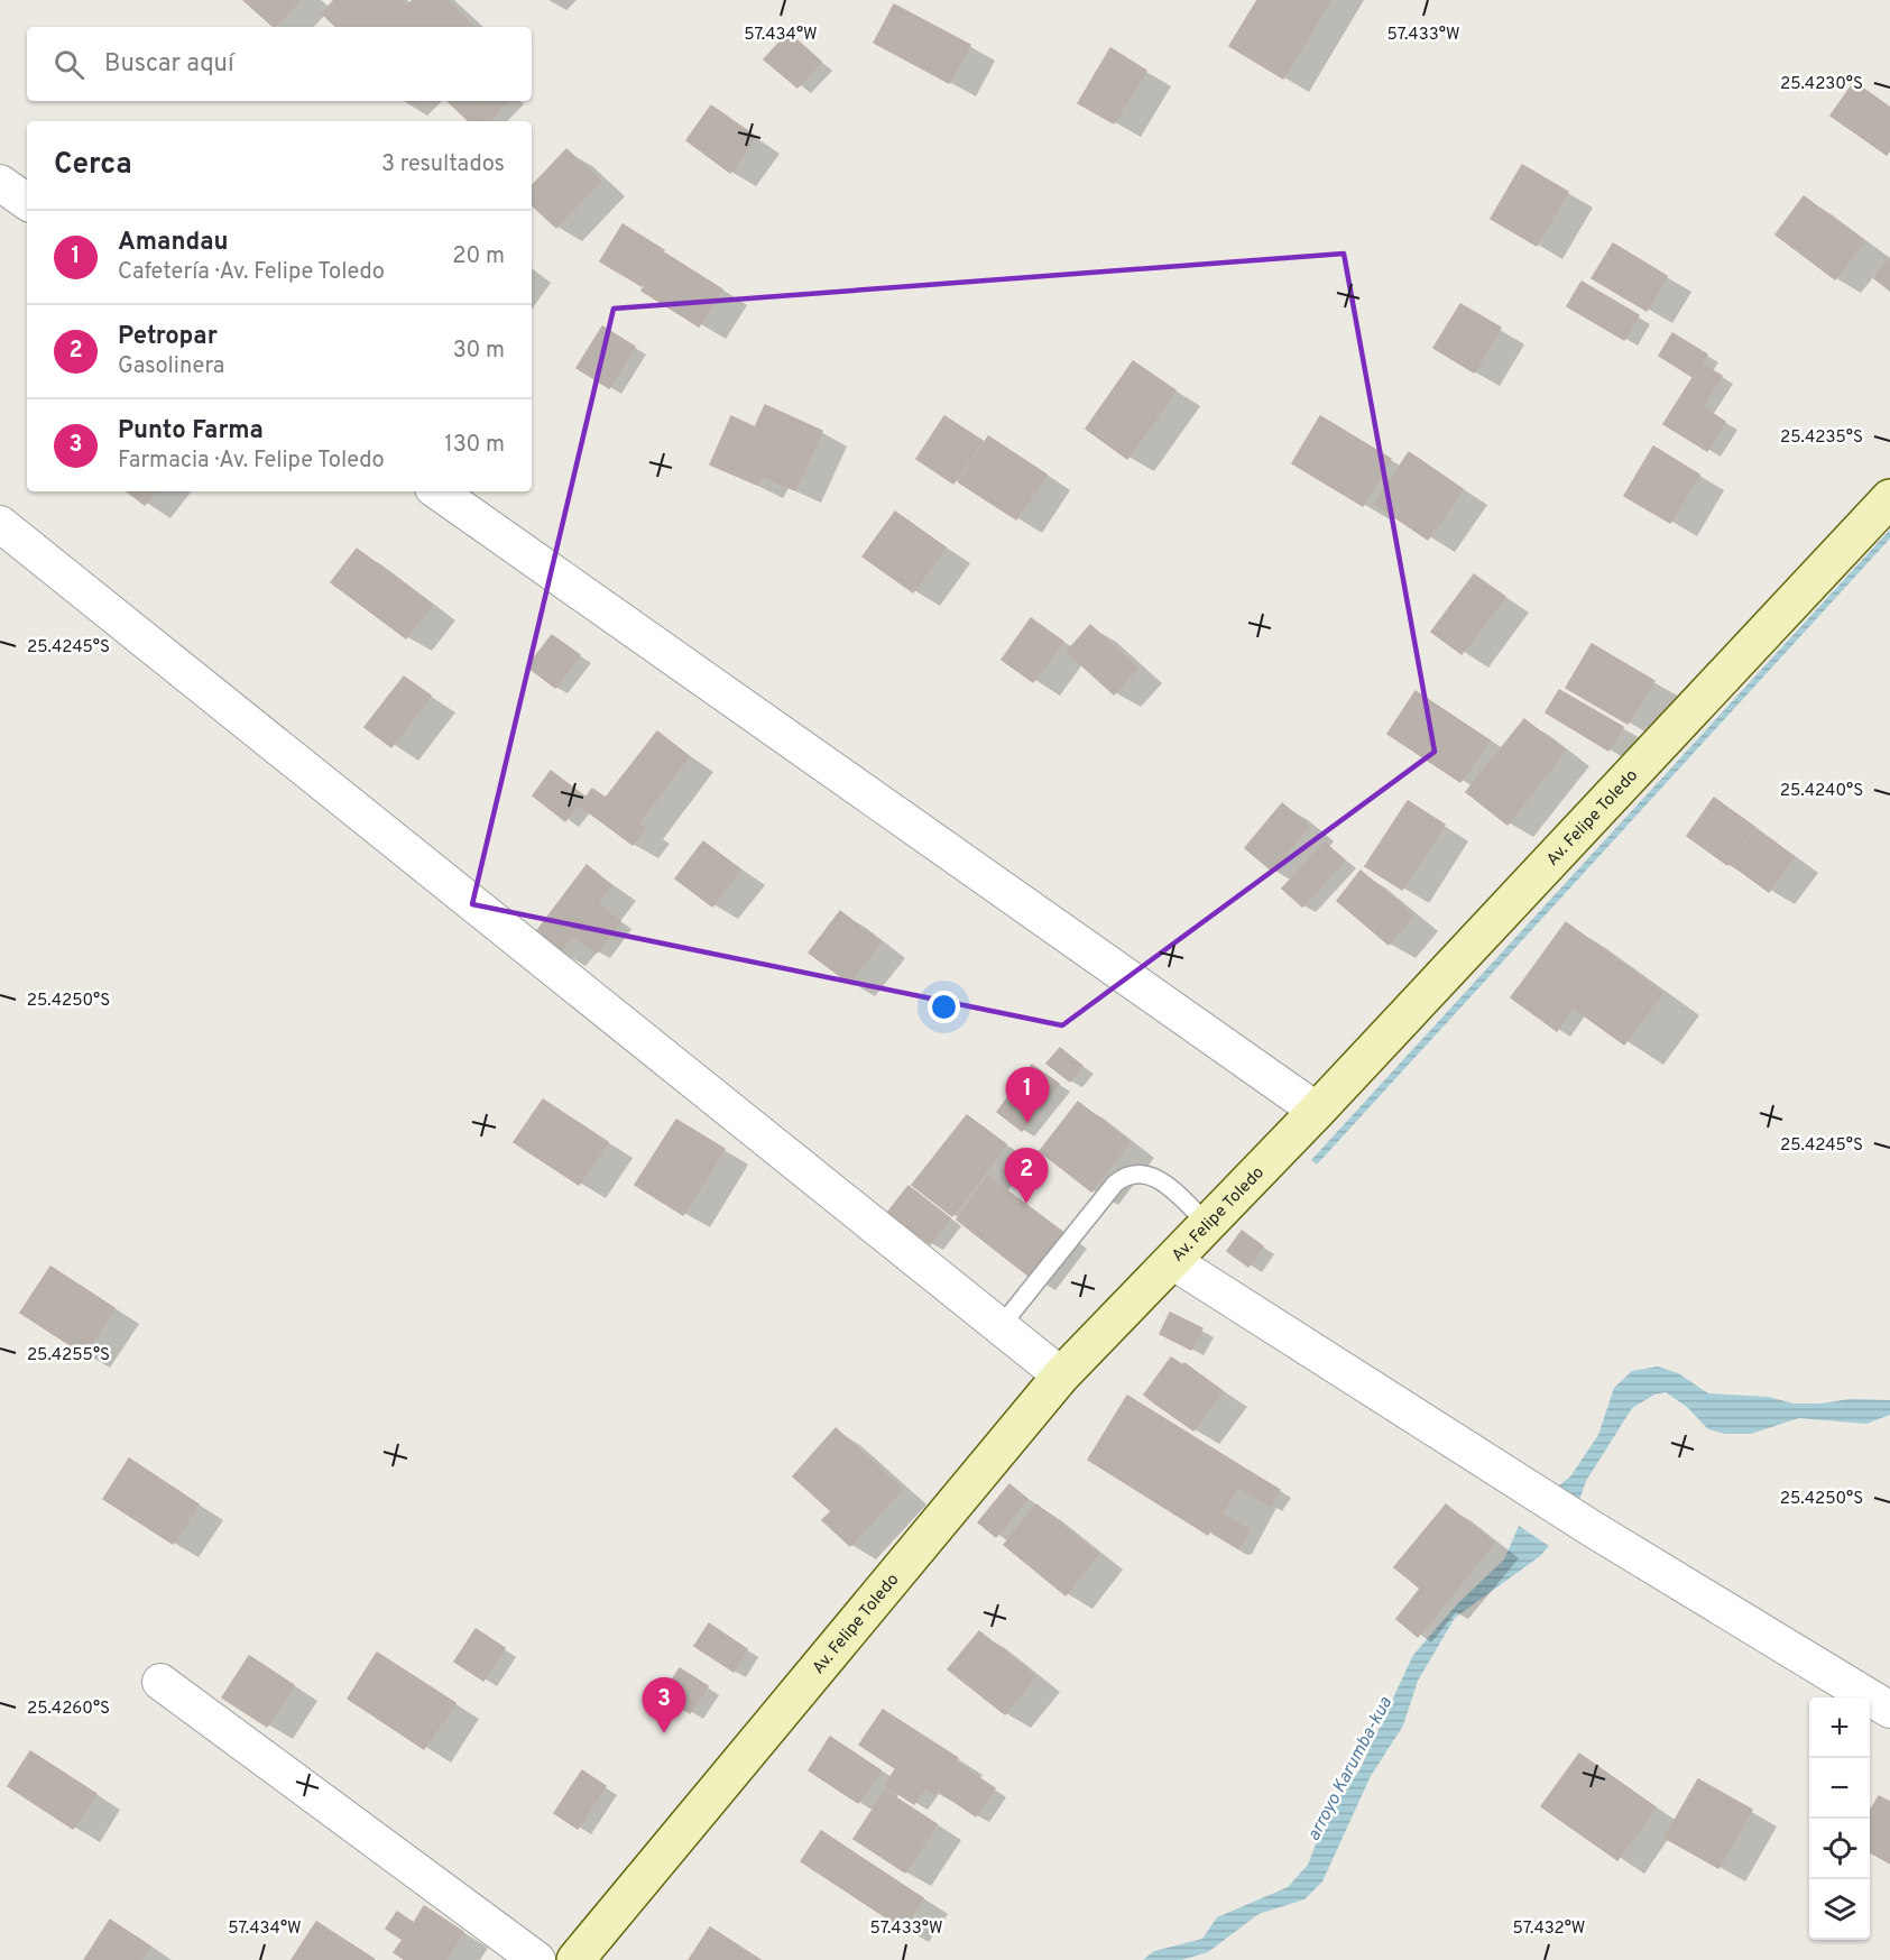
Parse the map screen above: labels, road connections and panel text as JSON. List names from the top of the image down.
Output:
{
  "streets": {
    "main road": ["Av. Felipe Toledo"]
  },
  "water": ["arroyo Karumba-kua"],
  "page": {
    "search": "Buscar aquí",
    "heading": ["Cerca", "3 resultados"],
    "list": [
      {
        "mark": "1",
        "name": "Amandau",
        "note": "Cafetería · Av. Felipe Toledo",
        "value": "20 m"
      },
      {
        "mark": "2",
        "name": "Petropar",
        "note": "Gasolinera",
        "value": "30 m"
      },
      {
        "mark": "3",
        "name": "Punto Farma",
        "note": "Farmacia · Av. Felipe Toledo",
        "value": "130 m"
      }
    ],
    "pins": ["1", "2", "3"],
    "map_buttons": ["+", "−"]
  },
  "coordinates": [
    "57.434°W",
    "57.433°W",
    "25.4230°S",
    "25.4235°S",
    "25.4245°S",
    "25.4240°S",
    "25.4250°S",
    "25.4255°S",
    "25.4260°S",
    "57.432°W"
  ]
}
